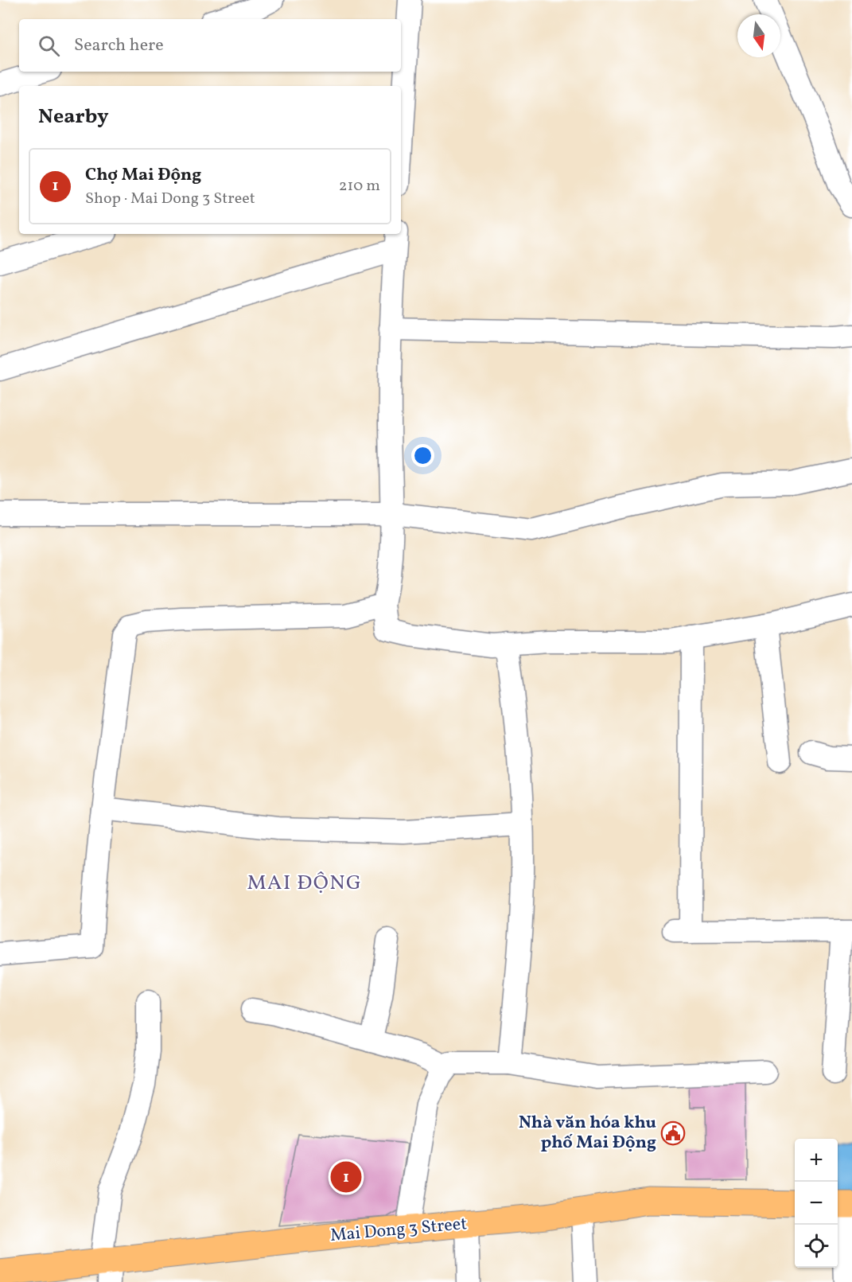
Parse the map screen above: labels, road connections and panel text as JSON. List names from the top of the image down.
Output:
{
  "streets": {
    "main road": ["Mai Dong 3 Street"]
  },
  "districts": ["MAI ĐỘNG"],
  "places": {
    "public building": ["Nhà văn hóa khu phố Mai Động"]
  },
  "north": "bottom",
  "page": {
    "search": "Search here",
    "heading": "Nearby",
    "list": [
      {
        "mark": "1",
        "name": "Chợ Mai Động",
        "note": "Shop · Mai Dong 3 Street",
        "value": "210 m"
      }
    ],
    "map_buttons": ["+", "−"],
    "pins": "1"
  }
}
